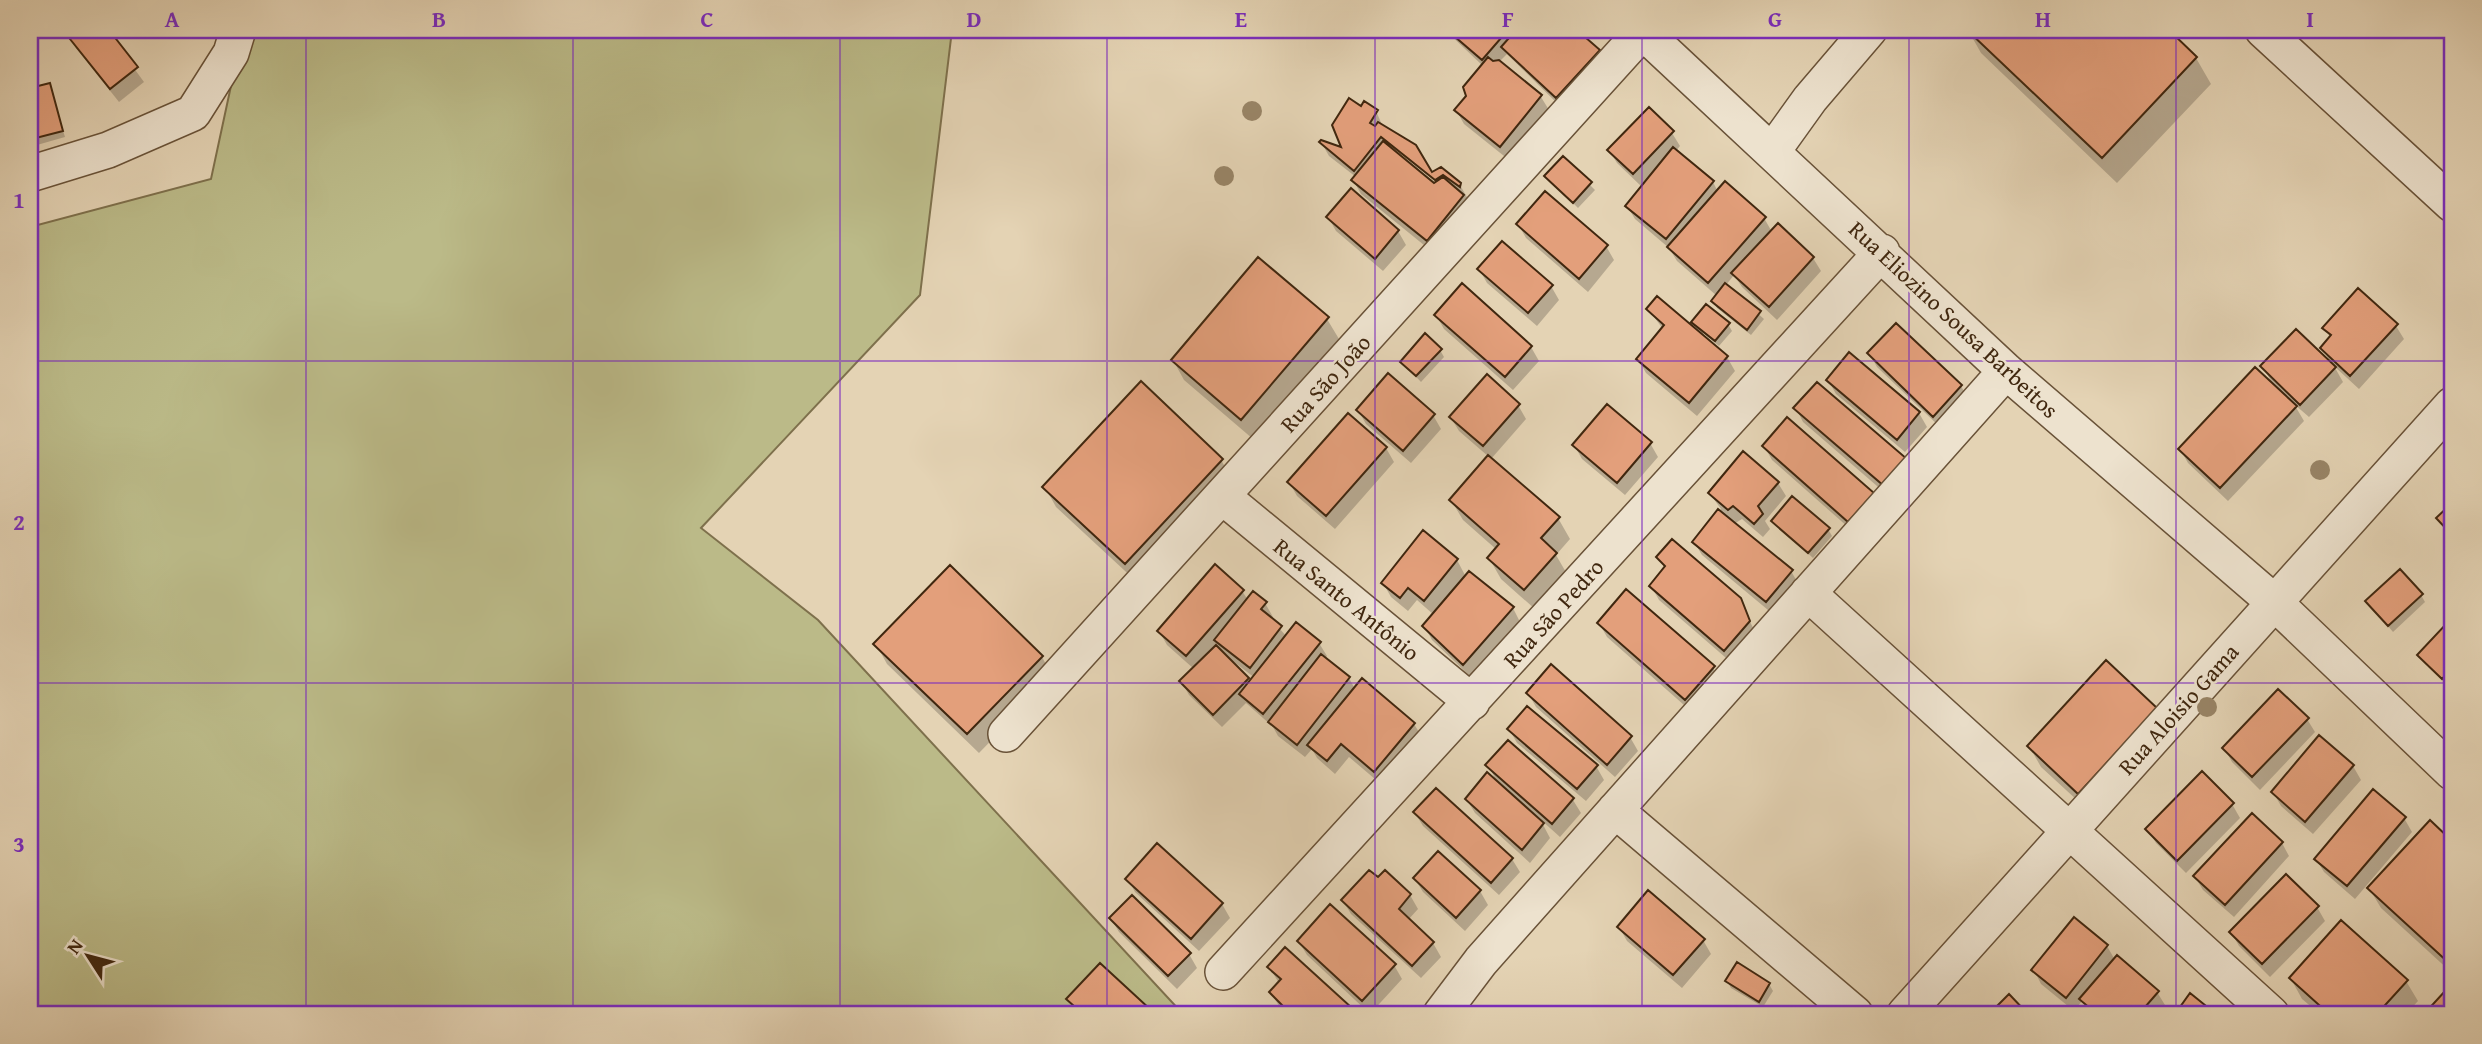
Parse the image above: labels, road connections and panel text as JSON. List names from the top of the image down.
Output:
{
  "streets": {
    "street": [
      "Rua Eliozino Sousa Barbeitos",
      "Rua São João",
      "Rua Santo Antônio",
      "Rua São Pedro",
      "Rua Aloisio Gama"
    ]
  },
  "crossings": [
    ["Rua Eliozino Sousa Barbeitos", "Rua São João"],
    ["Rua Eliozino Sousa Barbeitos", "Rua São Pedro"],
    ["Rua Eliozino Sousa Barbeitos", "Rua Aloisio Gama"],
    ["Rua São João", "Rua Santo Antônio"],
    ["Rua Santo Antônio", "Rua São Pedro"]
  ],
  "north": "top left",
  "grid": {
    "columns": [
      "A",
      "B",
      "C",
      "D",
      "E",
      "F",
      "G",
      "H",
      "I"
    ],
    "rows": ["1", "2", "3"]
  }
}
